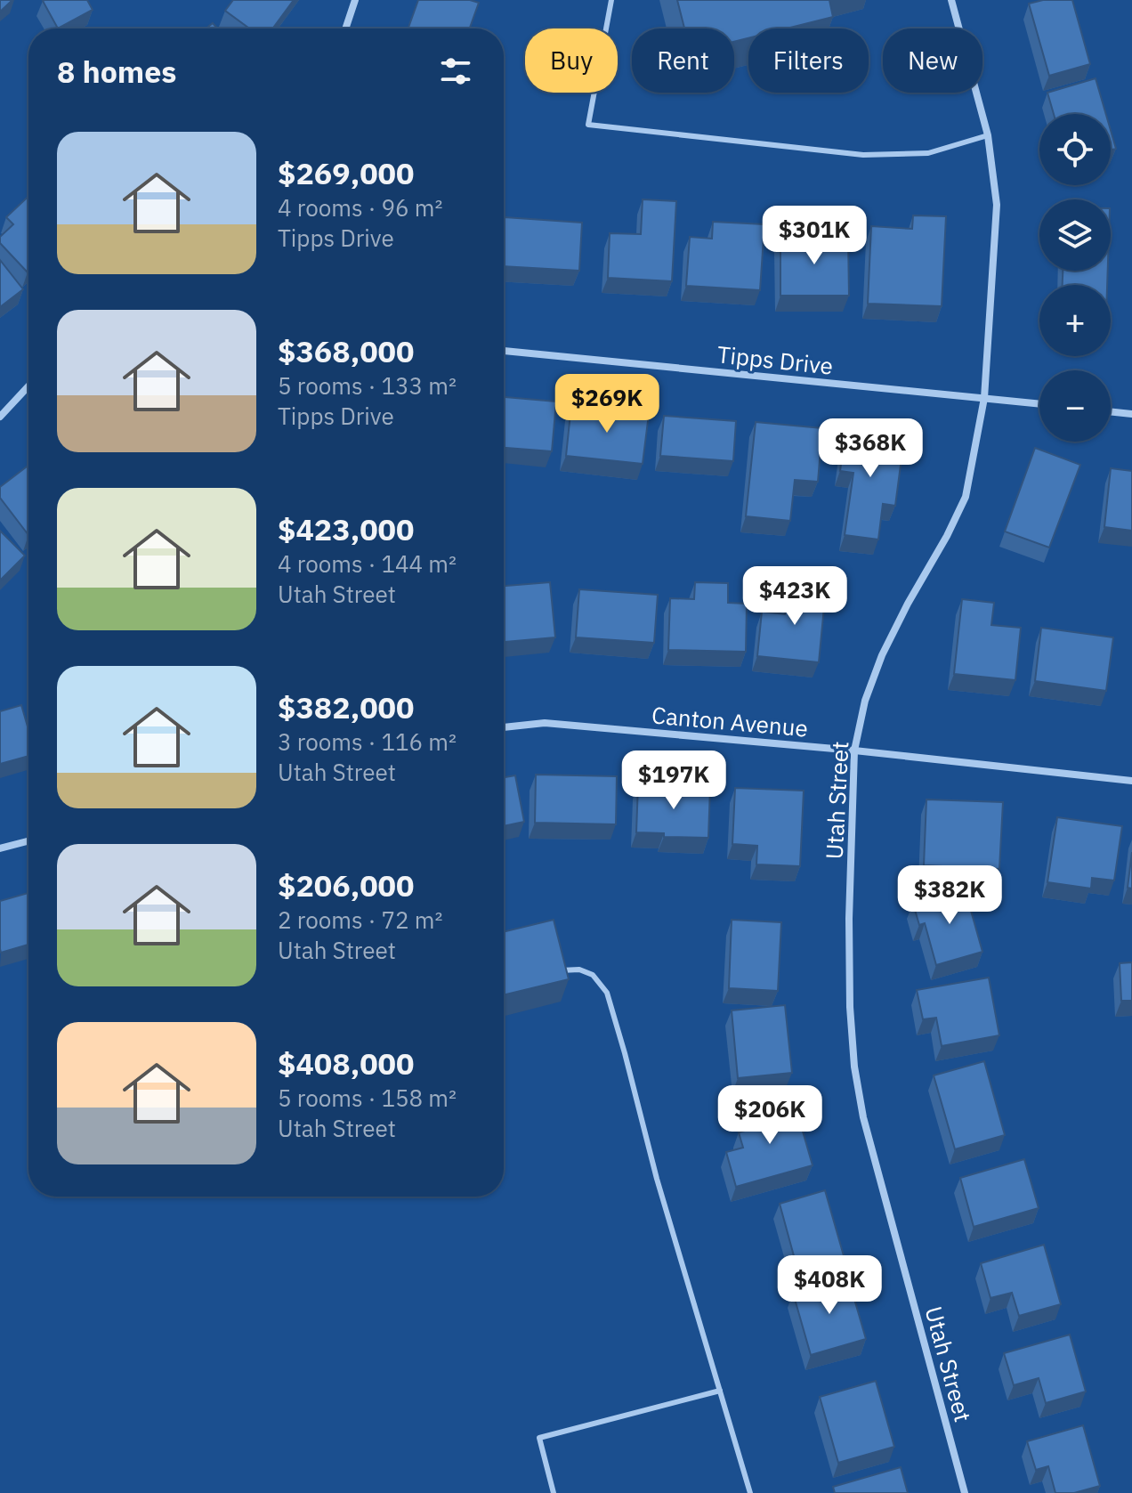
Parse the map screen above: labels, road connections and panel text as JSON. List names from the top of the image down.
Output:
{
  "streets": {
    "street": ["Tipps Drive", "Canton Avenue", "Utah Street"]
  },
  "crossings": [
    ["Tipps Drive", "Utah Street"],
    ["Canton Avenue", "Utah Street"]
  ],
  "page": {
    "chip": [
      "Buy",
      "Rent",
      "Filters",
      "New"
    ],
    "heading": "8 homes",
    "map_buttons": ["+", "−"],
    "list": [
      {
        "name": "$269,000",
        "note": "4 rooms · 96 m² · Tipps Drive"
      },
      {
        "name": "$368,000",
        "note": "5 rooms · 133 m² · Tipps Drive"
      },
      {
        "name": "$423,000",
        "note": "4 rooms · 144 m² · Utah Street"
      },
      {
        "name": "$382,000",
        "note": "3 rooms · 116 m² · Utah Street"
      },
      {
        "name": "$206,000",
        "note": "2 rooms · 72 m² · Utah Street"
      },
      {
        "name": "$408,000",
        "note": "5 rooms · 158 m² · Utah Street"
      }
    ],
    "price": [
      "$301K",
      "$269K",
      "$368K",
      "$423K",
      "$197K",
      "$382K",
      "$206K",
      "$408K"
    ]
  }
}
